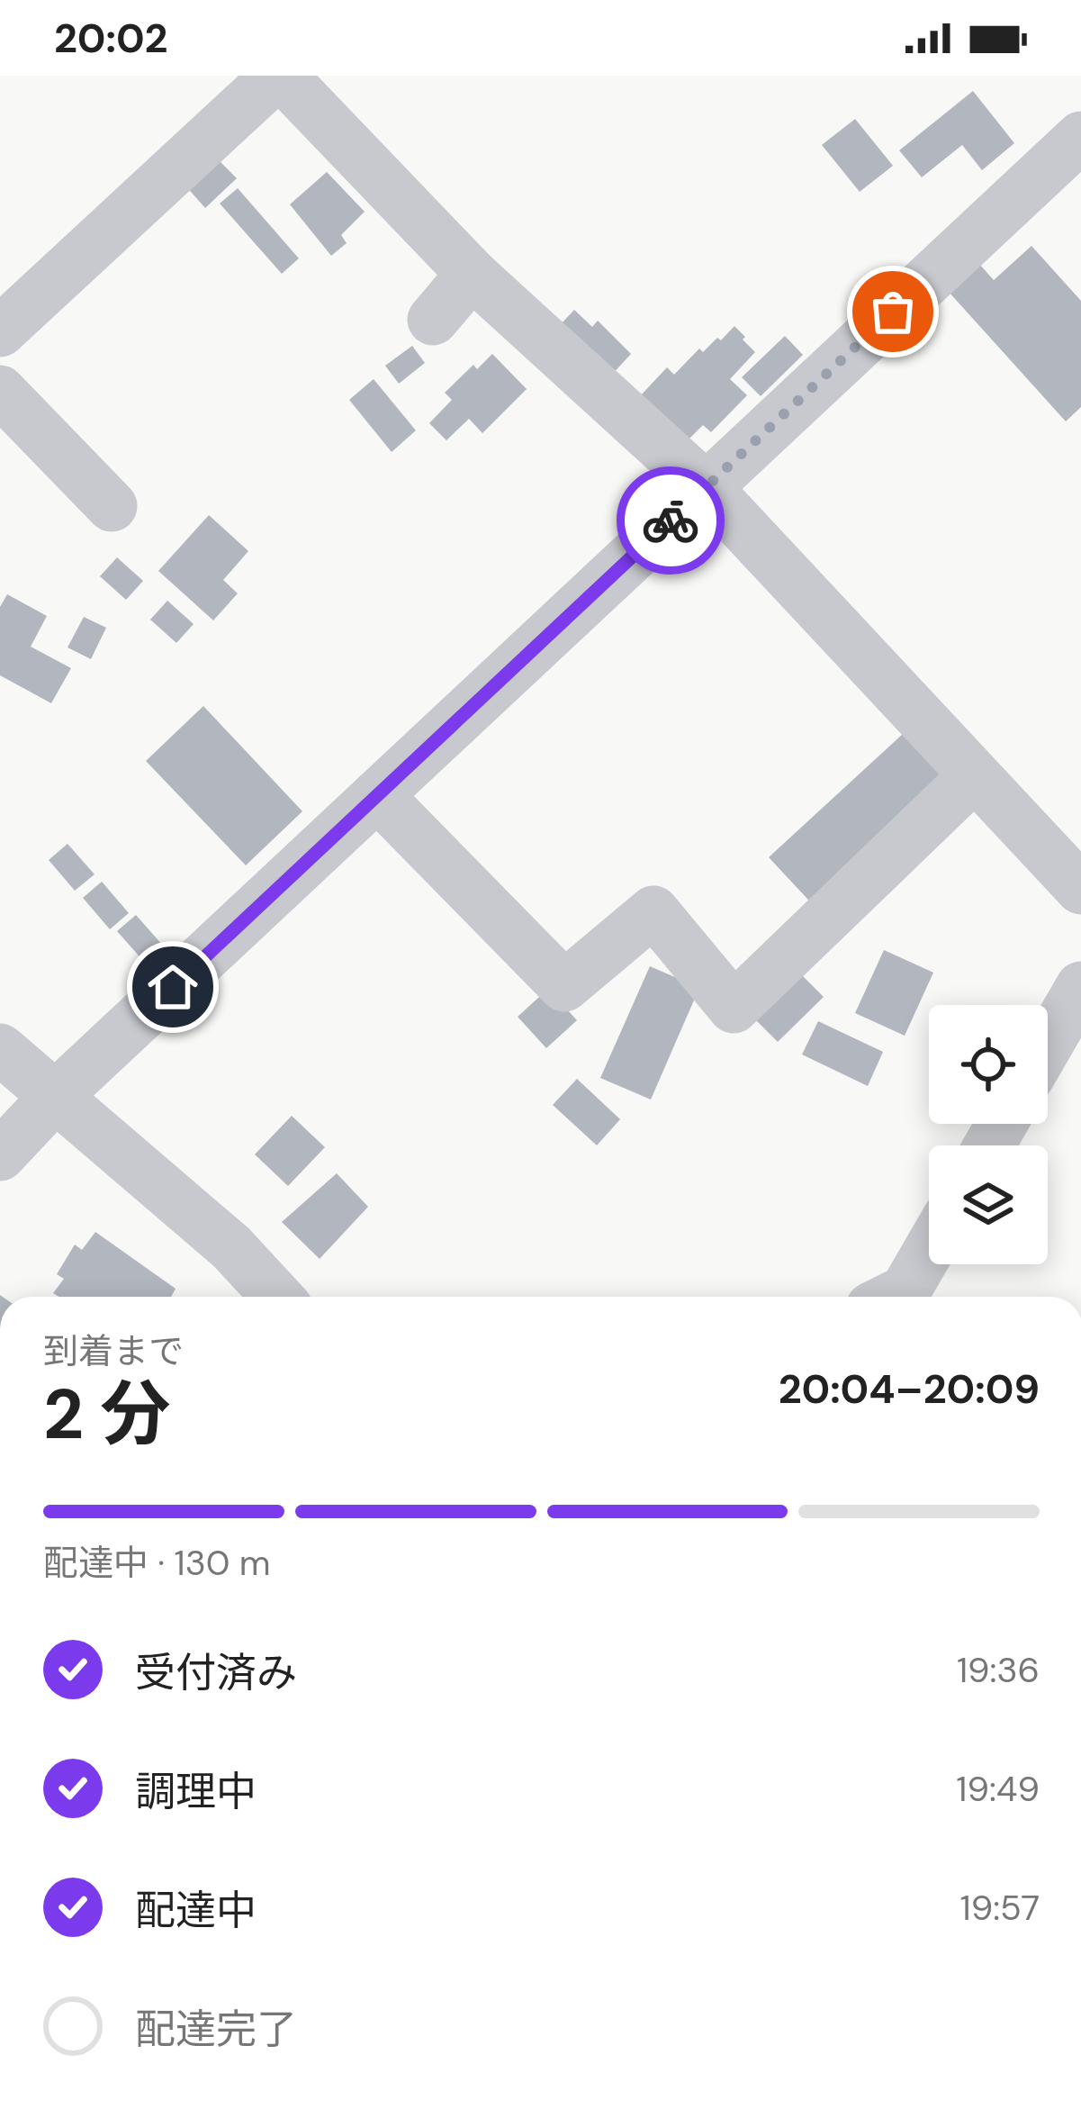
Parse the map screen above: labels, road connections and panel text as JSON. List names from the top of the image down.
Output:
{
  "page": {
    "status": "20:02",
    "heading": ["2 分", "到着まで", "20:04–20:09"],
    "bar": "配達中 · 130 m",
    "list": [
      ["受付済み", "19:36"],
      ["調理中", "19:49"],
      ["配達中", "19:57"],
      "配達完了"
    ]
  }
}
